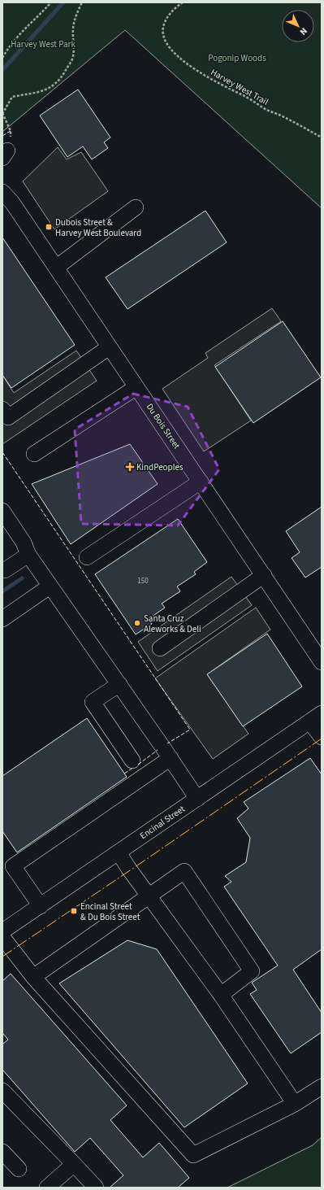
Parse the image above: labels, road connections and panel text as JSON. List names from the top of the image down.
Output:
{
  "streets": {
    "street": ["Du Bois Street", "Encinal Street"],
    "path": ["Harvey West Trail"]
  },
  "parks": ["Harvey West Park", "Pogonip Woods"],
  "places": {
    "transit": ["Dubois Street & Harvey West Boulevard", "Encinal Street & Du Bois Street"],
    "health": ["KindPeoples"],
    "other": ["Santa Cruz Aleworks & Deli"]
  },
  "house_numbers": ["150"],
  "north": "bottom right"
}
